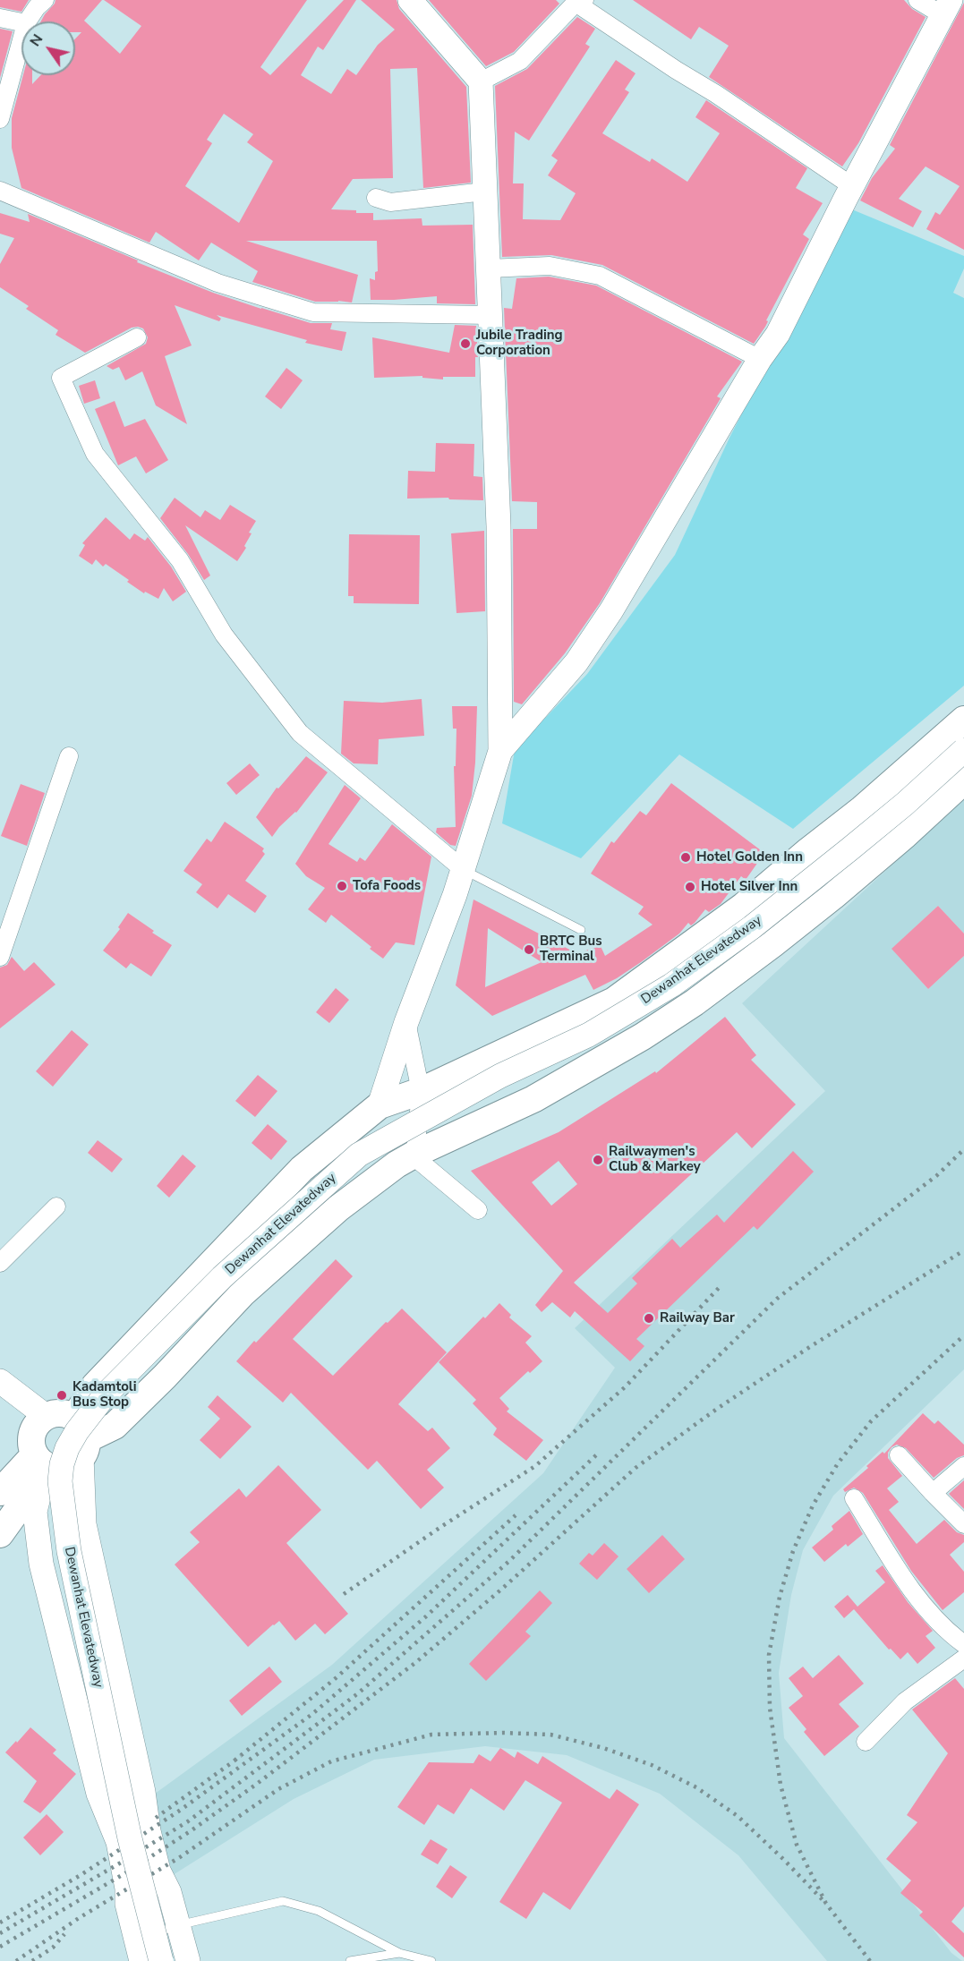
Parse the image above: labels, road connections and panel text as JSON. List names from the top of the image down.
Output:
{
  "streets": {
    "main road": ["Dewanhat Elevatedway"]
  },
  "places": [
    "Jubile Trading Corporation",
    "Hotel Golden Inn",
    "Tofa Foods",
    "Hotel Silver Inn",
    "BRTC Bus Terminal",
    "Railwaymen's Club & Markey",
    "Railway Bar",
    "Kadamtoli Bus Stop"
  ],
  "north": "top left"
}
